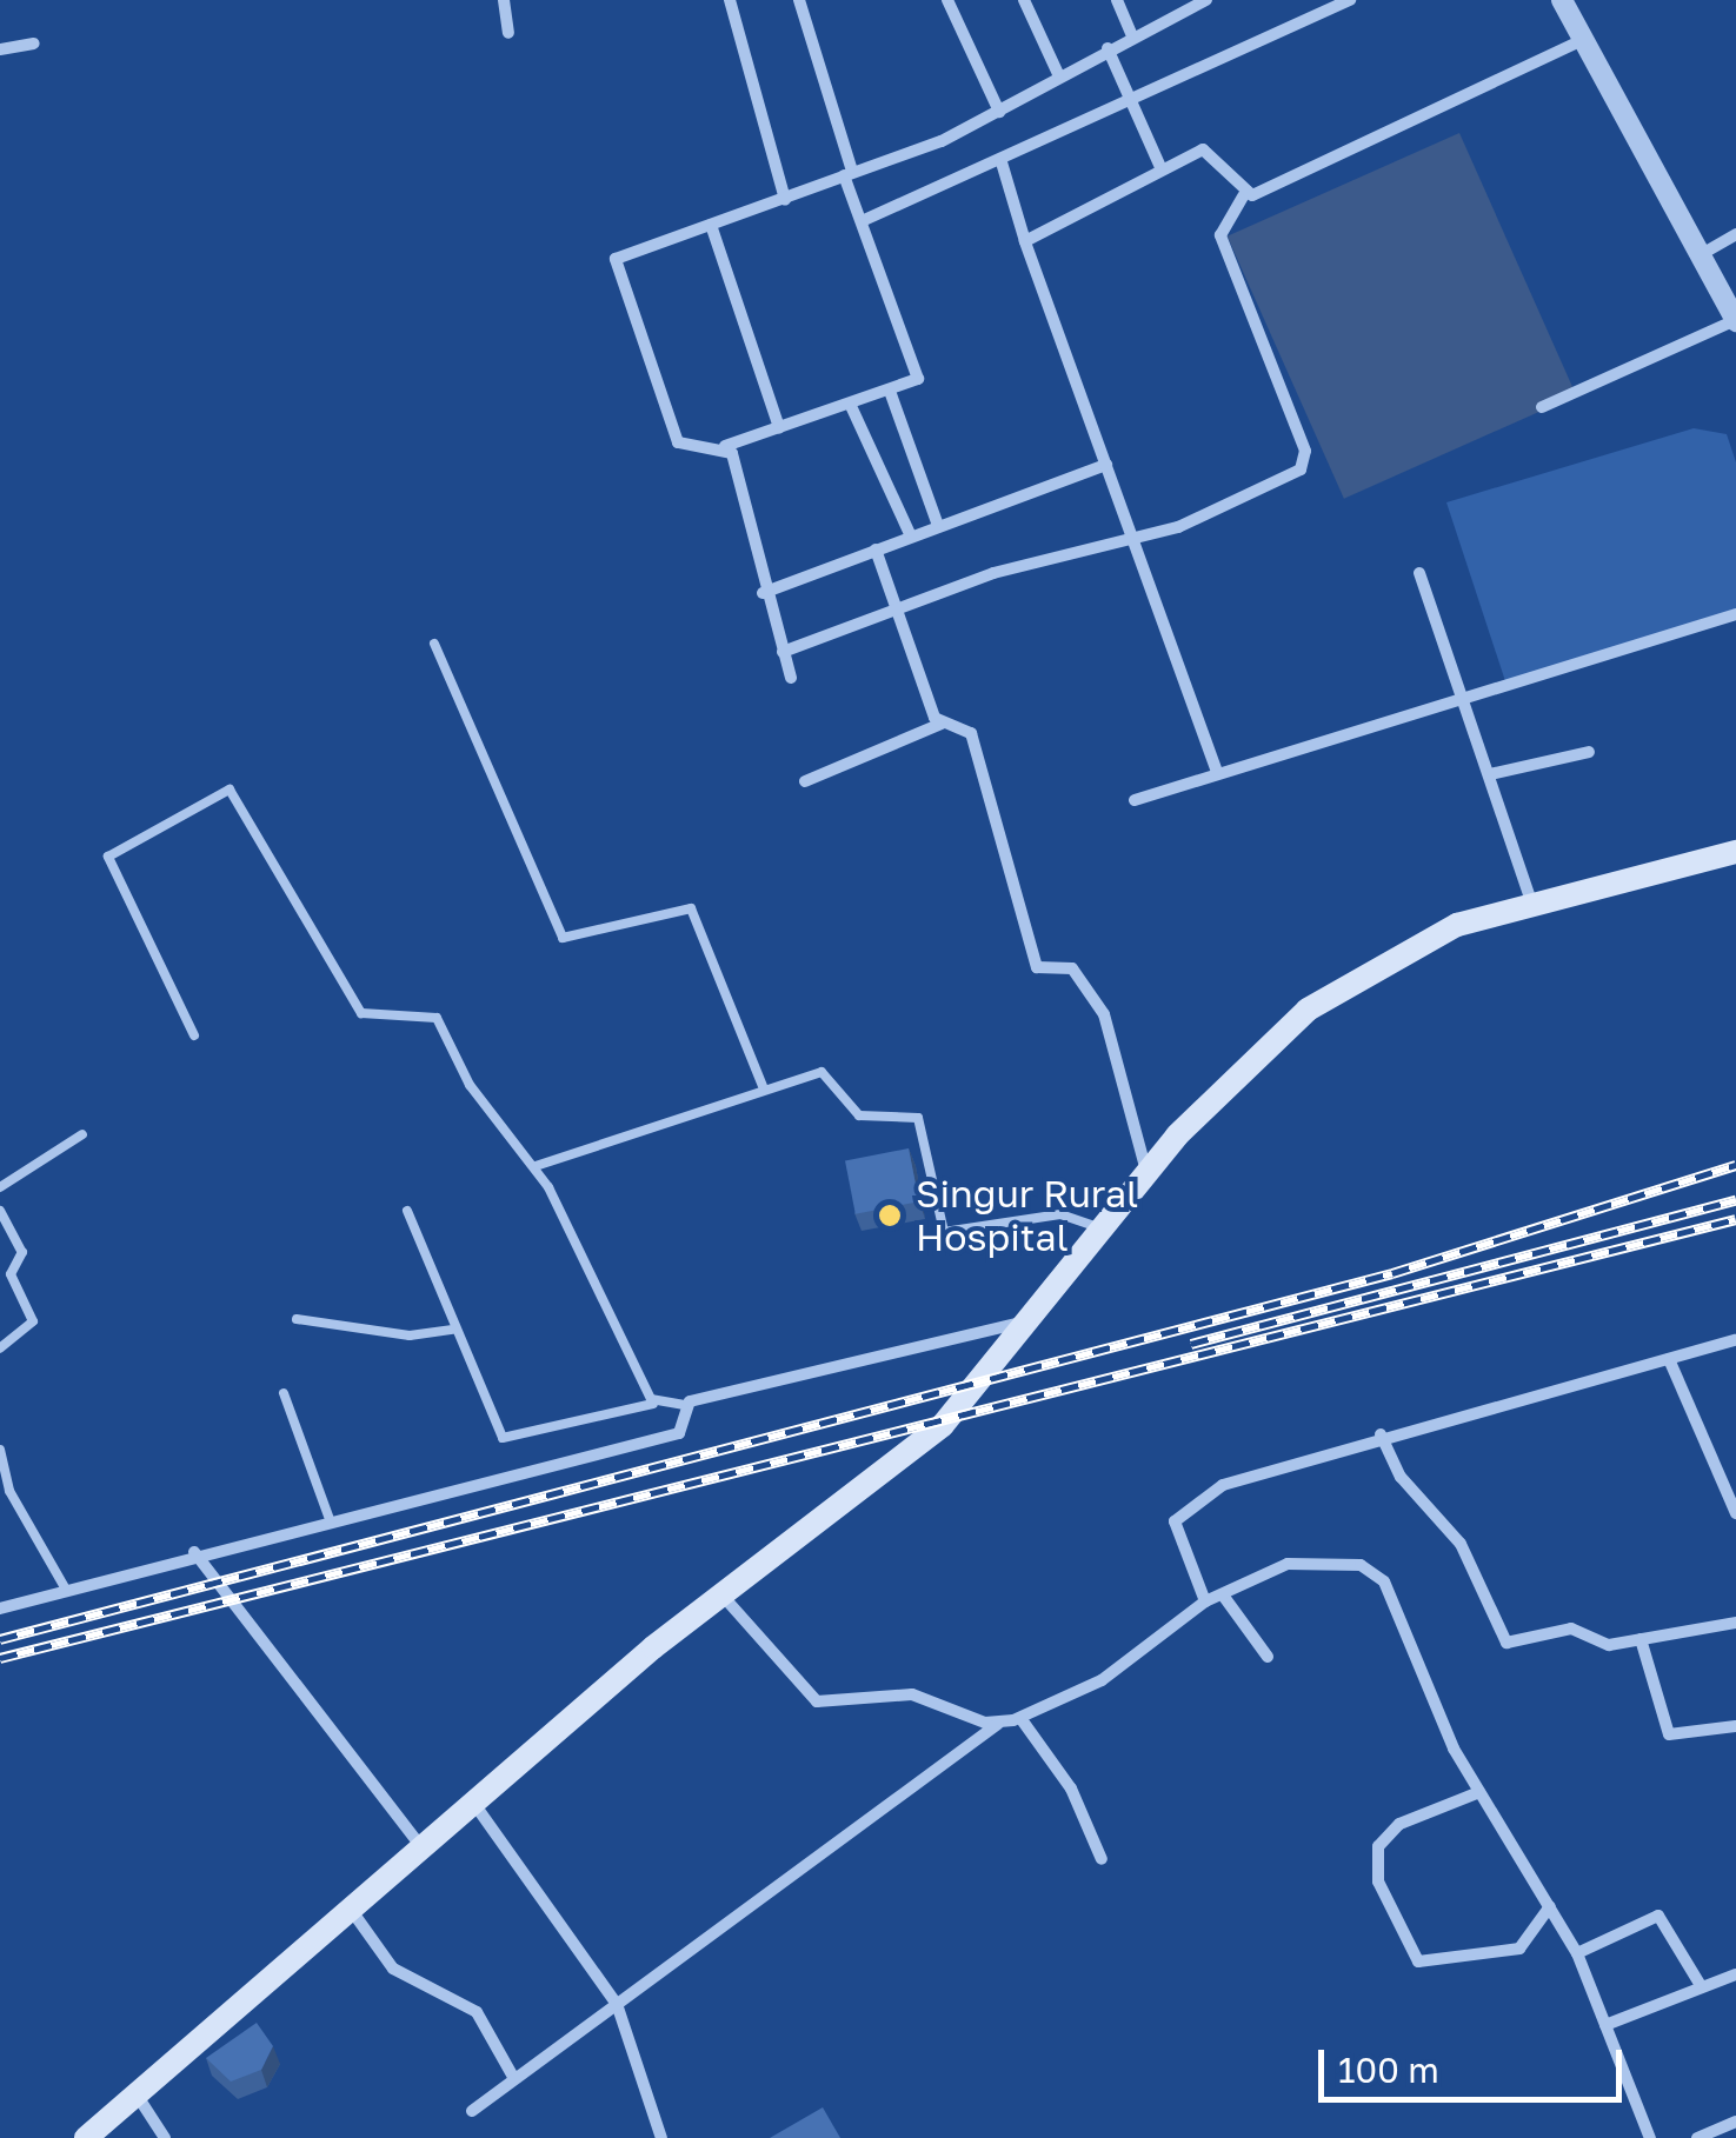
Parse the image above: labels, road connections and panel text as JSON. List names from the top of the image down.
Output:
{
  "places": ["Singur Rural Hospital"],
  "scale_bar": "100 m"
}
